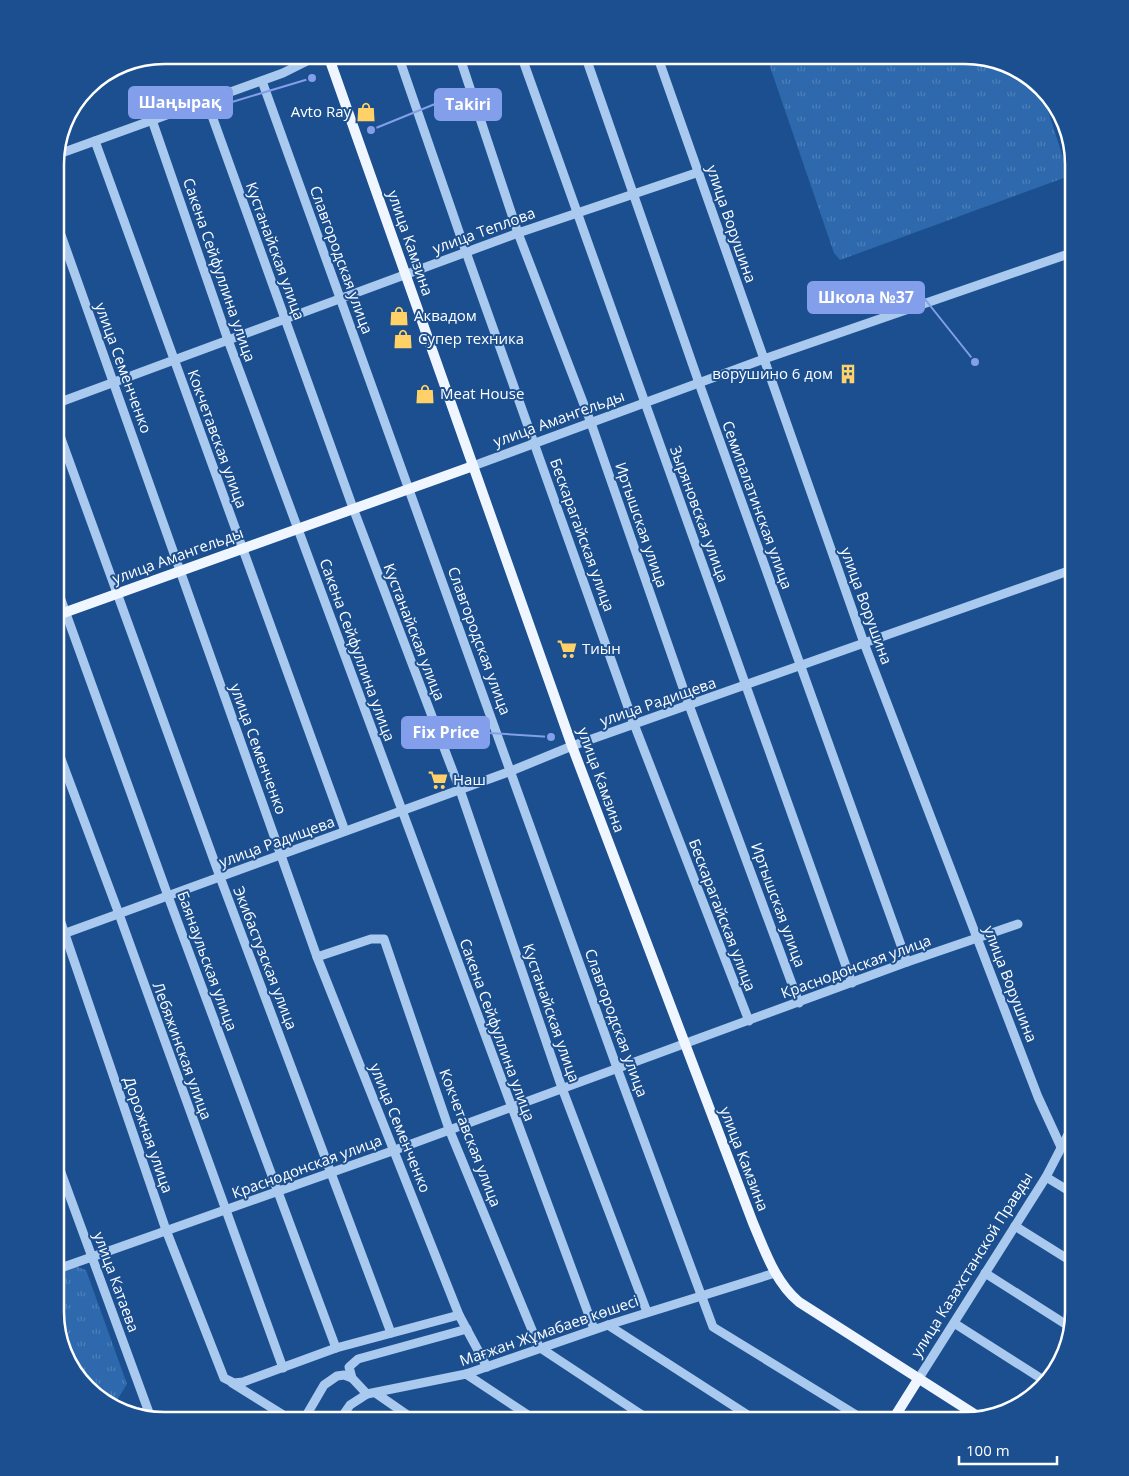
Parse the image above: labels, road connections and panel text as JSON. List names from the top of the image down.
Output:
{
  "streets": {
    "main road": ["улица Камзина", "улица Амангельды", "улица Казахстанской Правды"],
    "street": [
      "улица Ворушина",
      "улица Теплова",
      "Кустанайская улица",
      "Славгородская улица",
      "Сакена Сейфуллина улица",
      "улица Семенченко",
      "Кокчетавская улица",
      "Семипалатинская улица",
      "Зыряновская улица",
      "Иртышская улица",
      "Бескарагайская улица",
      "улица Радищева",
      "Экибастузская улица",
      "Баянаульская улица",
      "Краснодонская улица",
      "Лебяжинская улица",
      "Дорожная улица",
      "улица Катаева",
      "Мағжан Жұмабаев көшесі"
    ]
  },
  "crossings": [
    ["улица Ворушина", "улица Теплова"],
    ["улица Ворушина", "улица Амангельды"],
    ["улица Ворушина", "улица Радищева"],
    ["улица Ворушина", "Краснодонская улица"],
    ["улица Ворушина", "улица Казахстанской Правды"],
    ["улица Теплова", "улица Камзина"],
    ["улица Теплова", "Кустанайская улица"],
    ["улица Теплова", "Славгородская улица"],
    ["улица Теплова", "Сакена Сейфуллина улица"],
    ["улица Теплова", "улица Семенченко"],
    ["улица Теплова", "Кокчетавская улица"],
    ["улица Теплова", "Семипалатинская улица"],
    ["улица Теплова", "Зыряновская улица"],
    ["улица Теплова", "Иртышская улица"],
    ["улица Теплова", "Бескарагайская улица"],
    ["улица Камзина", "улица Амангельды"],
    ["улица Камзина", "улица Радищева"],
    ["улица Камзина", "Краснодонская улица"],
    ["улица Камзина", "улица Казахстанской Правды"],
    ["улица Камзина", "Мағжан Жұмабаев көшесі"],
    ["Кустанайская улица", "улица Амангельды"],
    ["Кустанайская улица", "улица Радищева"],
    ["Кустанайская улица", "Краснодонская улица"],
    ["Кустанайская улица", "Мағжан Жұмабаев көшесі"],
    ["Славгородская улица", "улица Амангельды"],
    ["Славгородская улица", "улица Радищева"],
    ["Славгородская улица", "Краснодонская улица"],
    ["Славгородская улица", "Мағжан Жұмабаев көшесі"],
    ["Сакена Сейфуллина улица", "улица Амангельды"],
    ["Сакена Сейфуллина улица", "улица Радищева"],
    ["Сакена Сейфуллина улица", "Краснодонская улица"],
    ["Сакена Сейфуллина улица", "Мағжан Жұмабаев көшесі"],
    ["улица Семенченко", "улица Амангельды"],
    ["улица Семенченко", "Кокчетавская улица"],
    ["улица Семенченко", "улица Радищева"],
    ["улица Семенченко", "Краснодонская улица"],
    ["улица Семенченко", "Мағжан Жұмабаев көшесі"],
    ["улица Амангельды", "Кокчетавская улица"],
    ["улица Амангельды", "Семипалатинская улица"],
    ["улица Амангельды", "Зыряновская улица"],
    ["улица Амангельды", "Иртышская улица"],
    ["улица Амангельды", "Бескарагайская улица"],
    ["улица Амангельды", "Экибастузская улица"],
    ["улица Амангельды", "Баянаульская улица"],
    ["Кокчетавская улица", "улица Радищева"],
    ["Кокчетавская улица", "Краснодонская улица"],
    ["Кокчетавская улица", "Мағжан Жұмабаев көшесі"],
    ["Семипалатинская улица", "улица Радищева"],
    ["Семипалатинская улица", "Краснодонская улица"],
    ["Зыряновская улица", "улица Радищева"],
    ["Зыряновская улица", "Краснодонская улица"],
    ["Иртышская улица", "улица Радищева"],
    ["Иртышская улица", "Краснодонская улица"],
    ["Бескарагайская улица", "улица Радищева"],
    ["Бескарагайская улица", "Краснодонская улица"],
    ["улица Радищева", "Экибастузская улица"],
    ["улица Радищева", "Баянаульская улица"],
    ["улица Радищева", "Лебяжинская улица"],
    ["улица Радищева", "Дорожная улица"],
    ["Экибастузская улица", "Краснодонская улица"],
    ["Баянаульская улица", "Краснодонская улица"],
    ["Краснодонская улица", "Лебяжинская улица"],
    ["Краснодонская улица", "Дорожная улица"],
    ["Краснодонская улица", "улица Катаева"]
  ],
  "places": {
    "other": [
      "Шаңырақ",
      "Takiri",
      "Школа №37",
      "Fix Price"
    ],
    "shop": [
      "Avto Ray",
      "Аквадом",
      "Супер техника",
      "Meat House"
    ],
    "building": ["ворушино 6 дом"],
    "supermarket": ["Тиын", "Наш"]
  },
  "scale_bar": "100 m"
}
